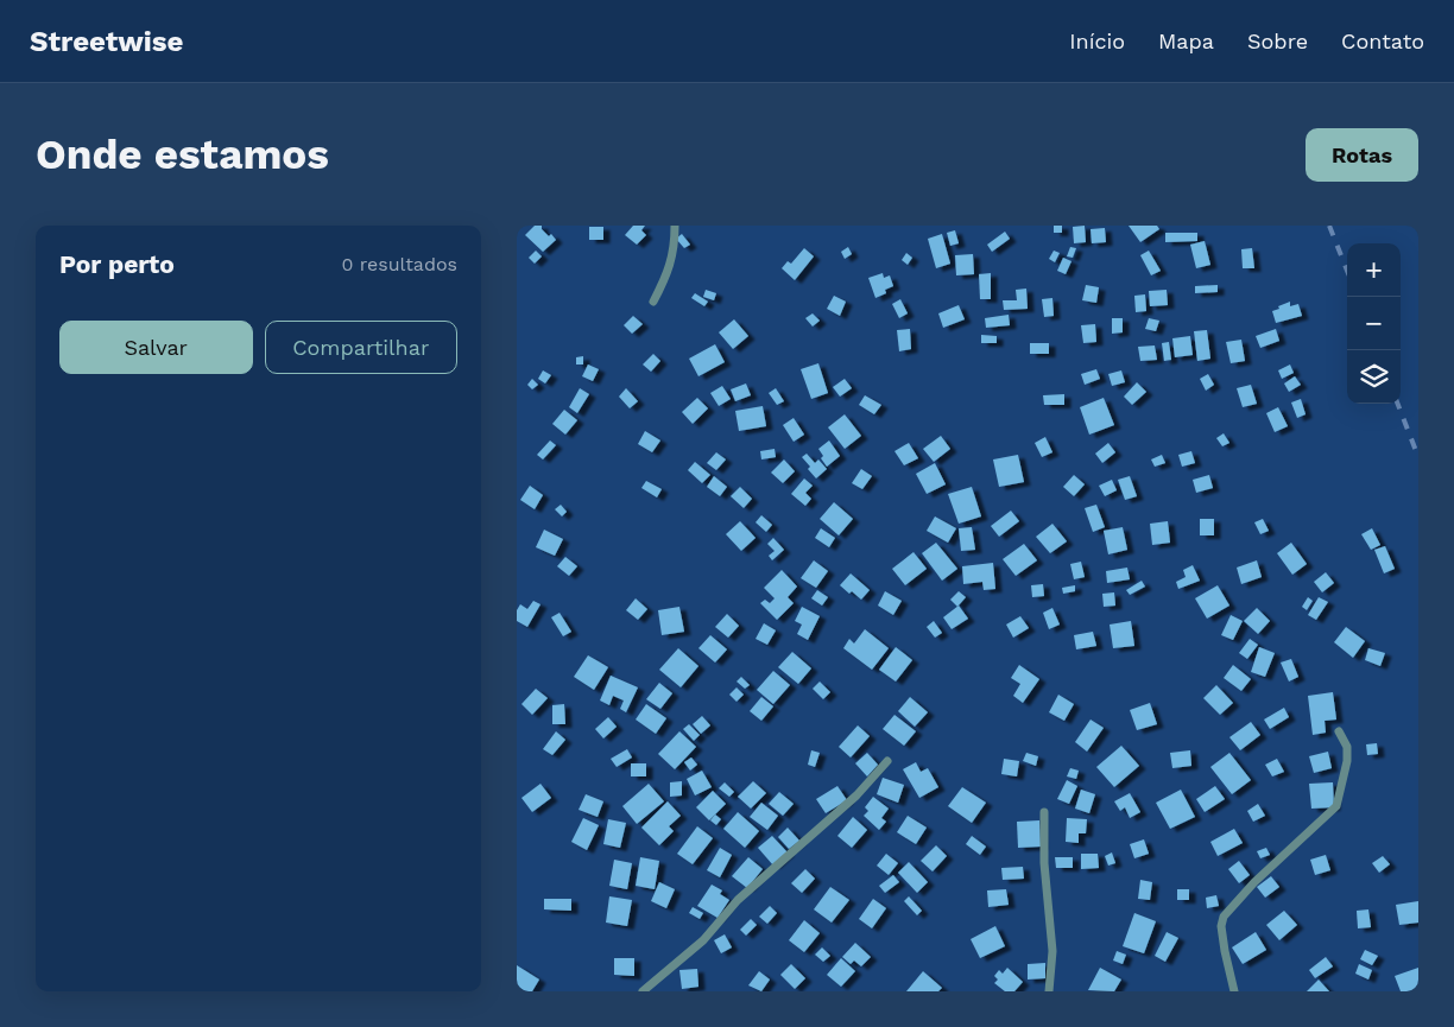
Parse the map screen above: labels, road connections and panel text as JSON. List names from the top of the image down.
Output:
{
  "page": {
    "header": "Streetwise",
    "nav": [
      "Início",
      "Mapa",
      "Sobre",
      "Contato"
    ],
    "buttons": [
      "Rotas",
      ["Salvar", "Compartilhar"]
    ],
    "title": "Onde estamos",
    "heading": ["Por perto", "0 resultados"],
    "map_buttons": ["+", "−"]
  }
}
